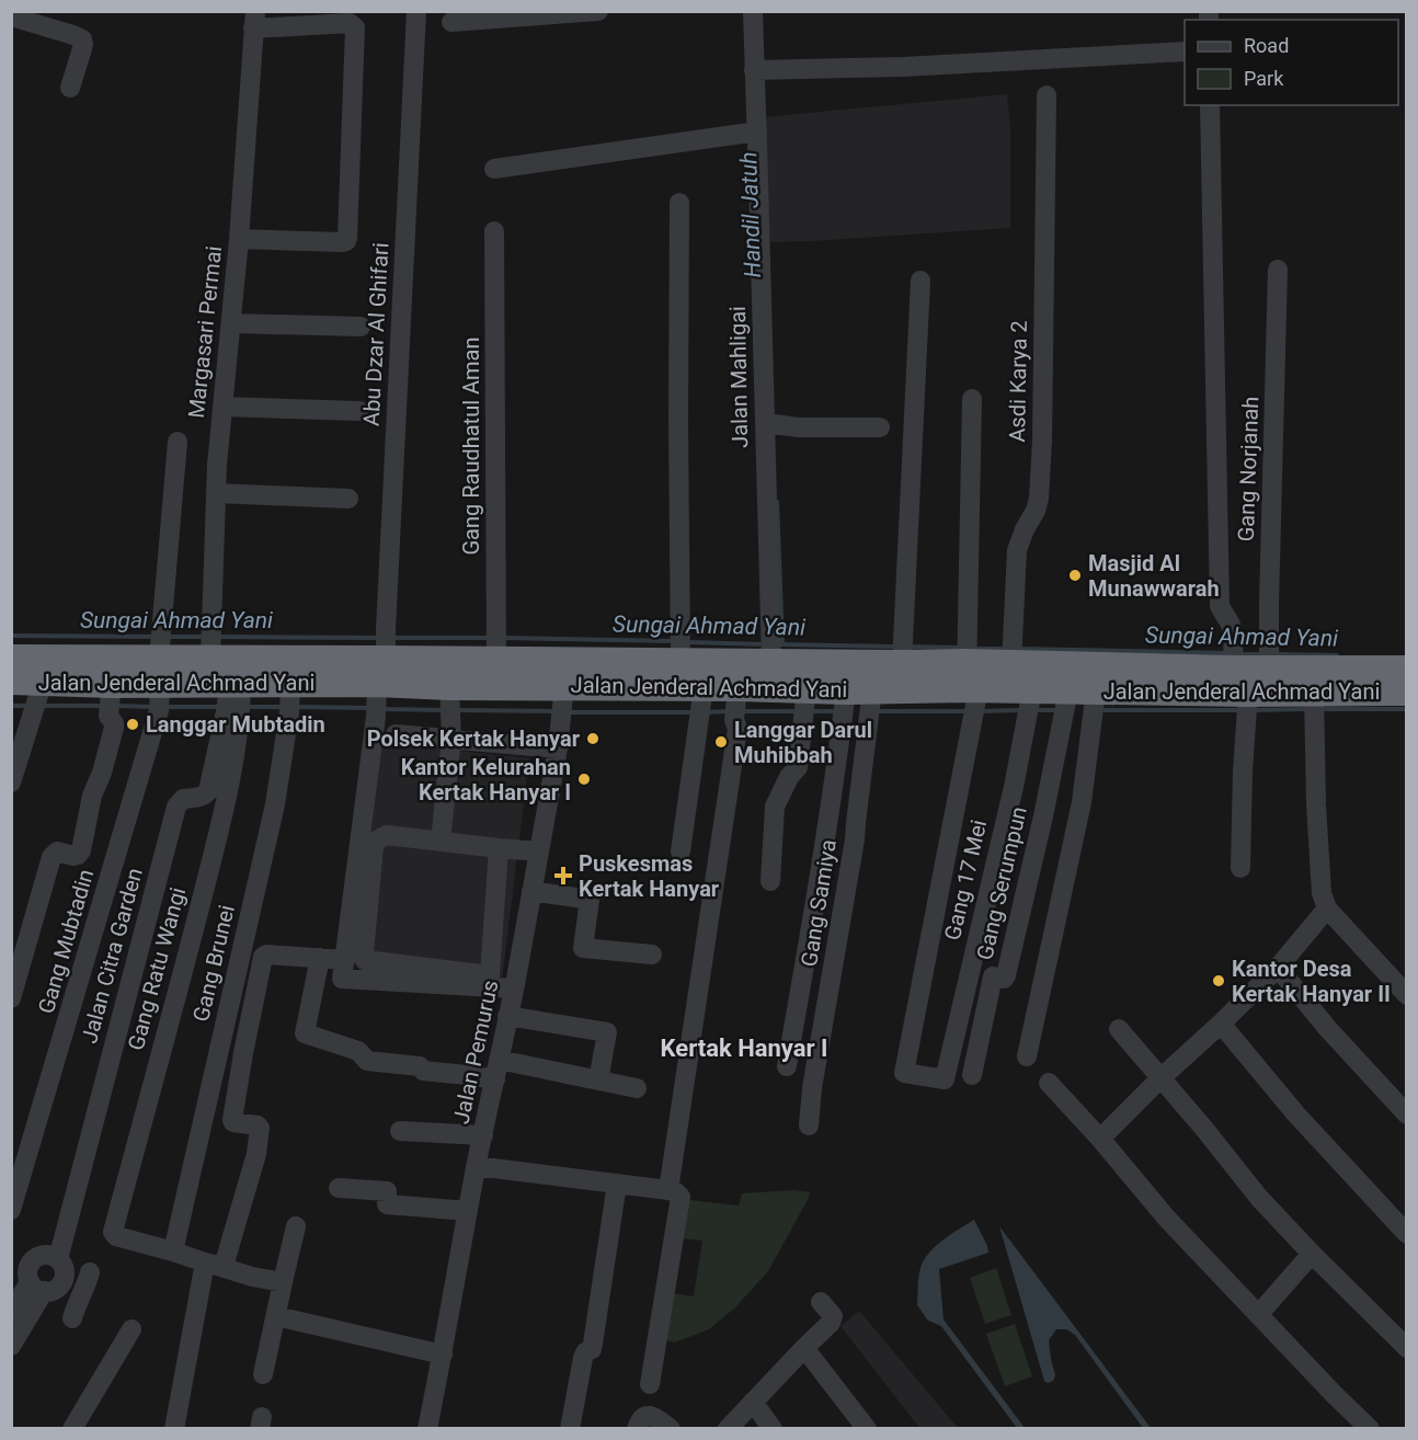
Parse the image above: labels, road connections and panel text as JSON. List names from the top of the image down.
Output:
{
  "streets": {
    "highway": ["Jalan Jenderal Achmad Yani"],
    "street": [
      "Margasari Permai",
      "Abu Dzar Al Ghifari",
      "Jalan Mahligai",
      "Asdi Karya 2",
      "Gang Raudhatul Aman",
      "Gang Norjanah",
      "Gang 17 Mei",
      "Gang Serumpun",
      "Gang Samiya",
      "Gang Mubtadin",
      "Jalan Citra Garden",
      "Gang Brunei",
      "Gang Ratu Wangi",
      "Jalan Pemurus"
    ]
  },
  "crossings": [
    ["Margasari Permai", "Jalan Jenderal Achmad Yani"],
    ["Abu Dzar Al Ghifari", "Jalan Jenderal Achmad Yani"],
    ["Jalan Mahligai", "Jalan Jenderal Achmad Yani"],
    ["Asdi Karya 2", "Jalan Jenderal Achmad Yani"],
    ["Gang Raudhatul Aman", "Jalan Jenderal Achmad Yani"],
    ["Gang Norjanah", "Jalan Jenderal Achmad Yani"],
    ["Jalan Jenderal Achmad Yani", "Gang 17 Mei"],
    ["Jalan Jenderal Achmad Yani", "Gang Serumpun"],
    ["Jalan Jenderal Achmad Yani", "Gang Samiya"],
    ["Jalan Jenderal Achmad Yani", "Gang Mubtadin"],
    ["Jalan Jenderal Achmad Yani", "Jalan Citra Garden"],
    ["Jalan Jenderal Achmad Yani", "Gang Brunei"],
    ["Jalan Jenderal Achmad Yani", "Gang Ratu Wangi"],
    ["Jalan Jenderal Achmad Yani", "Jalan Pemurus"],
    ["Jalan Citra Garden", "Gang Ratu Wangi"],
    ["Gang Brunei", "Gang Ratu Wangi"]
  ],
  "districts": ["Kertak Hanyar I"],
  "water": ["Handil Jatuh", "Sungai Ahmad Yani"],
  "places": {
    "other": [
      "Masjid Al Munawwarah",
      "Langgar Mubtadin",
      "Polsek Kertak Hanyar",
      "Langgar Darul Muhibbah",
      "Kantor Kelurahan Kertak Hanyar I",
      "Kantor Desa Kertak Hanyar II"
    ],
    "health": ["Puskesmas Kertak Hanyar"]
  },
  "legend": ["Road", "Park"]
}
